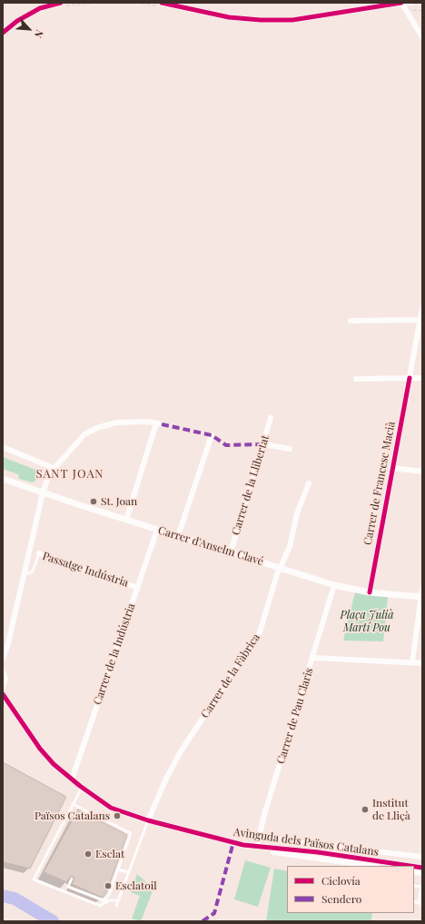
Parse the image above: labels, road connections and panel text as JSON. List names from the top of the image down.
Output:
{
  "streets": {
    "street": [
      "Carrer de Francesc Macià",
      "Carrer de la Llibertat",
      "Carrer d'Anselm Clavé",
      "Passatge Indústria",
      "Carrer de la Indústria",
      "Carrer de la Fàbrica",
      "Carrer de Pau Claris",
      "Avinguda dels Països Catalans"
    ]
  },
  "crossings": [
    ["Carrer de Francesc Macià", "Carrer d'Anselm Clavé"],
    ["Carrer de la Llibertat", "Carrer d'Anselm Clavé"],
    ["Carrer d'Anselm Clavé", "Carrer de la Indústria"],
    ["Carrer d'Anselm Clavé", "Carrer de la Fàbrica"],
    ["Carrer d'Anselm Clavé", "Carrer de Pau Claris"],
    ["Passatge Indústria", "Carrer de la Indústria"],
    ["Carrer de la Indústria", "Avinguda dels Països Catalans"],
    ["Carrer de la Fàbrica", "Avinguda dels Països Catalans"],
    ["Carrer de Pau Claris", "Avinguda dels Països Catalans"]
  ],
  "districts": ["SANT JOAN"],
  "parks": ["Plaça Julià Martí Pou"],
  "places": [
    "St. Joan",
    "Institut de Lliçà",
    "Països Catalans",
    "Esclat",
    "Esclatoil"
  ],
  "legend": ["Ciclovía", "Sendero"],
  "north": "bottom right"
}
